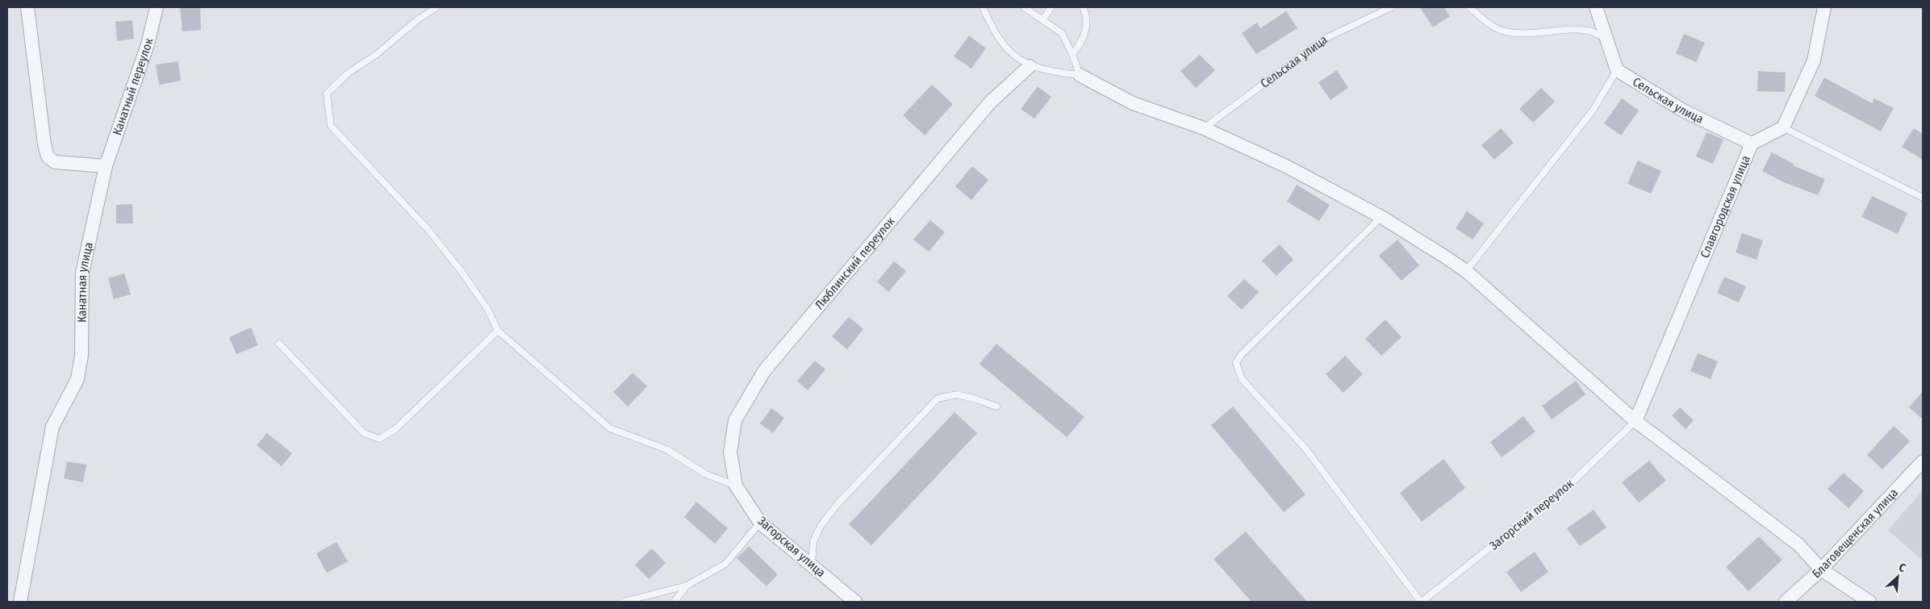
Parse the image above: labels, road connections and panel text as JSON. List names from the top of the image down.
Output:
{
  "streets": {
    "street": [
      "Сельская улица",
      "Канатный переулок",
      "Славгородская улица",
      "Люблинский переулок",
      "Канатная улица",
      "Благовещенская улица",
      "Загорская улица"
    ],
    "lane": ["Загорский переулок"]
  },
  "crossings": [
    ["Сельская улица", "Славгородская улица"],
    ["Канатный переулок", "Канатная улица"],
    ["Славгородская улица", "Загорский переулок"],
    ["Люблинский переулок", "Загорская улица"]
  ],
  "north": "top right"
}
